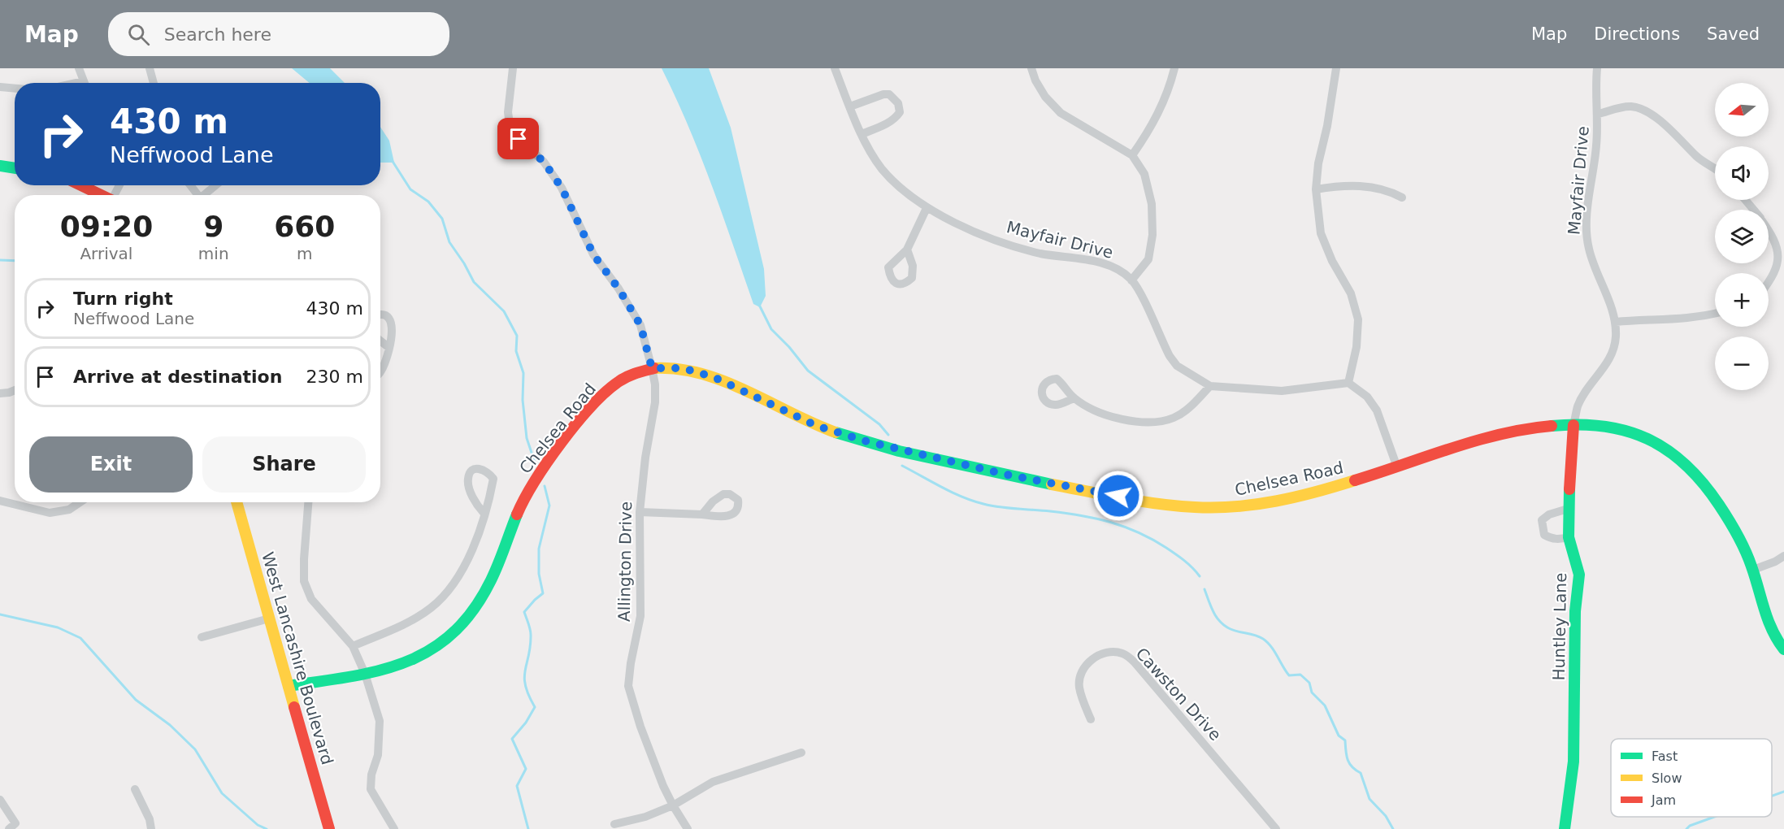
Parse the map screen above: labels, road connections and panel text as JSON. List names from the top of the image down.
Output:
{
  "streets": {
    "street": [
      "Mayfair Drive",
      "Chelsea Road",
      "Allington Drive",
      "Huntley Lane",
      "West Lancashire Boulevard",
      "Cawston Drive"
    ]
  },
  "crossings": [
    ["Mayfair Drive", "Chelsea Road"],
    ["Mayfair Drive", "Huntley Lane"],
    ["Chelsea Road", "Allington Drive"],
    ["Chelsea Road", "Huntley Lane"],
    ["Chelsea Road", "West Lancashire Boulevard"]
  ],
  "legend": ["Fast", "Slow", "Jam"],
  "north": "left",
  "page": {
    "header": "Map",
    "search": "Search here",
    "nav": ["Map", "Directions", "Saved"],
    "map_buttons": ["+", "−"],
    "turn": ["430 m", "Neffwood Lane"],
    "eta": [
      "09:20",
      "Arrival",
      "9",
      "min",
      "660",
      "m"
    ],
    "list": [
      {
        "name": "Turn right",
        "note": "Neffwood Lane",
        "value": "430 m"
      },
      {
        "name": "Arrive at destination",
        "value": "230 m"
      }
    ],
    "buttons": ["Exit", "Share"]
  }
}
